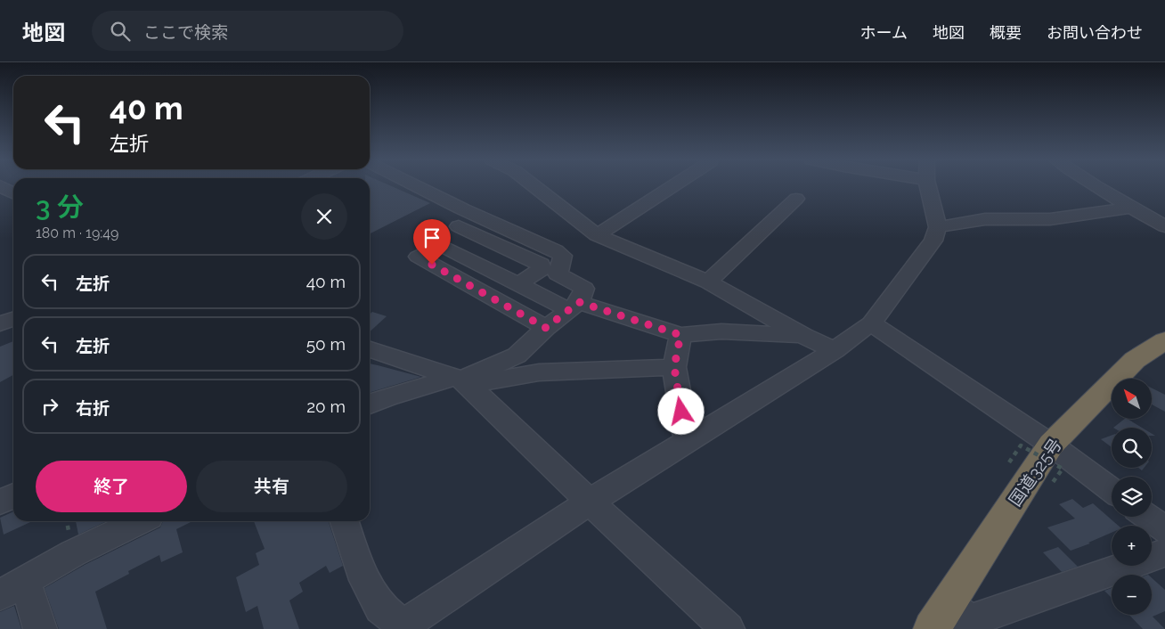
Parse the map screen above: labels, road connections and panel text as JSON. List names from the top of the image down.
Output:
{
  "streets": {
    "highway": ["国道325号"]
  },
  "north": "top left",
  "page": {
    "header": "地図",
    "search": "ここで検索",
    "nav": [
      "ホーム",
      "地図",
      "概要",
      "お問い合わせ"
    ],
    "turn": ["40 m", "左折"],
    "heading": ["3 分", "180 m · 19:49"],
    "list": [
      {
        "name": "左折",
        "value": "40 m"
      },
      {
        "name": "左折",
        "value": "50 m"
      },
      {
        "name": "右折",
        "value": "20 m"
      }
    ],
    "map_buttons": ["+", "−"],
    "buttons": ["終了", "共有"]
  }
}
